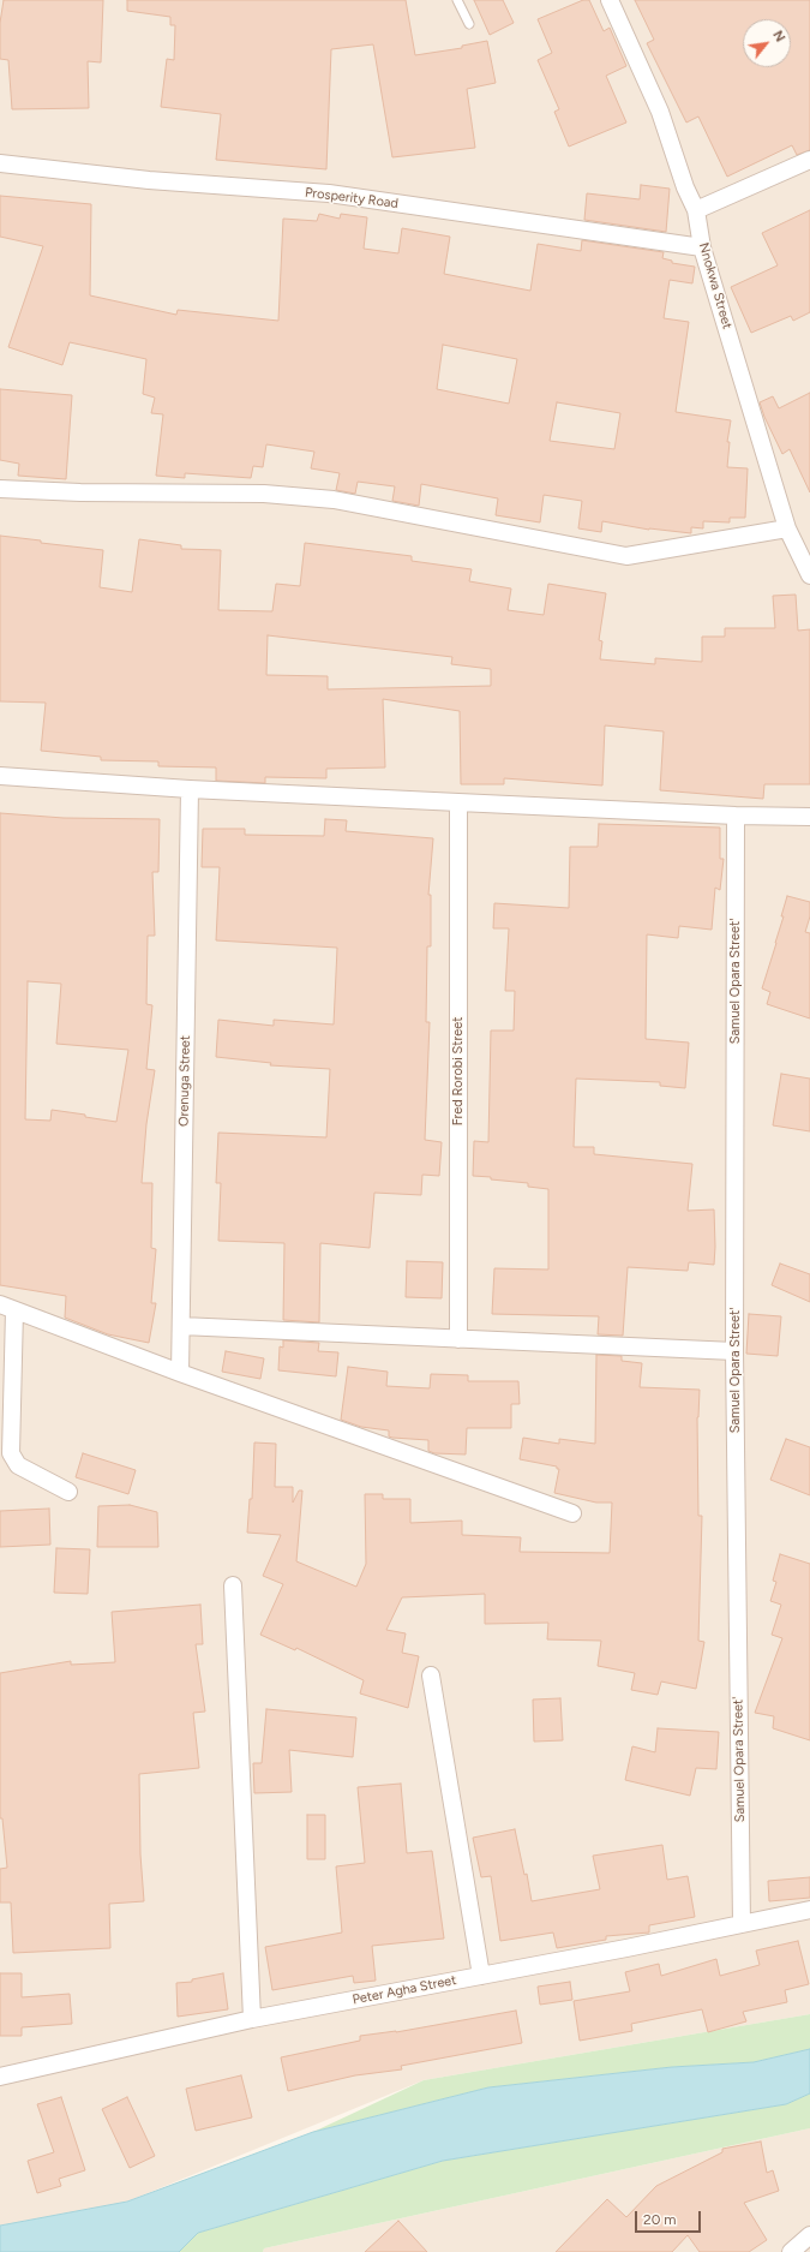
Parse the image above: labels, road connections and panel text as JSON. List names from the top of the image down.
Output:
{
  "streets": {
    "street": [
      "Prosperity Road",
      "Nnokwa Street",
      "Samuel Opara Street'",
      "Fred Rorobi Street",
      "Orenuga Street",
      "Peter Agha Street"
    ]
  },
  "crossings": [
    ["Prosperity Road", "Nnokwa Street"],
    ["Samuel Opara Street'", "Peter Agha Street"]
  ],
  "scale_bar": "20 m",
  "north": "top right"
}
